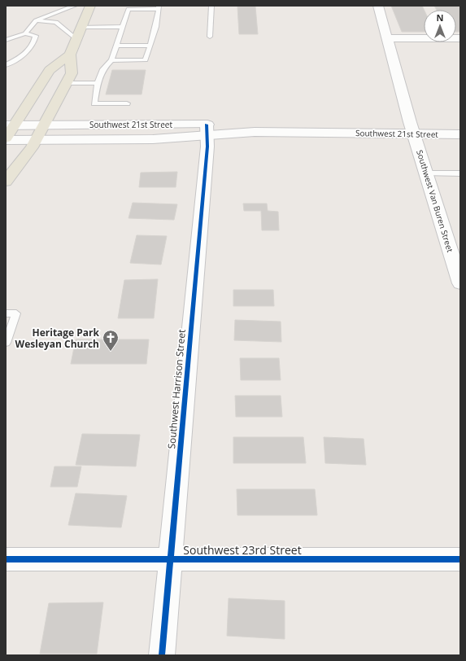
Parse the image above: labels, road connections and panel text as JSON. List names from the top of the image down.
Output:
{
  "streets": {
    "street": [
      "Southwest 21st Street",
      "Southwest Van Buren Street",
      "Southwest Harrison Street",
      "Southwest 23rd Street"
    ]
  },
  "crossings": [
    ["Southwest 21st Street", "Southwest Van Buren Street"],
    ["Southwest 21st Street", "Southwest Harrison Street"],
    ["Southwest Harrison Street", "Southwest 23rd Street"]
  ],
  "places": {
    "church": ["Heritage Park Wesleyan Church"]
  },
  "north": "top"
}
